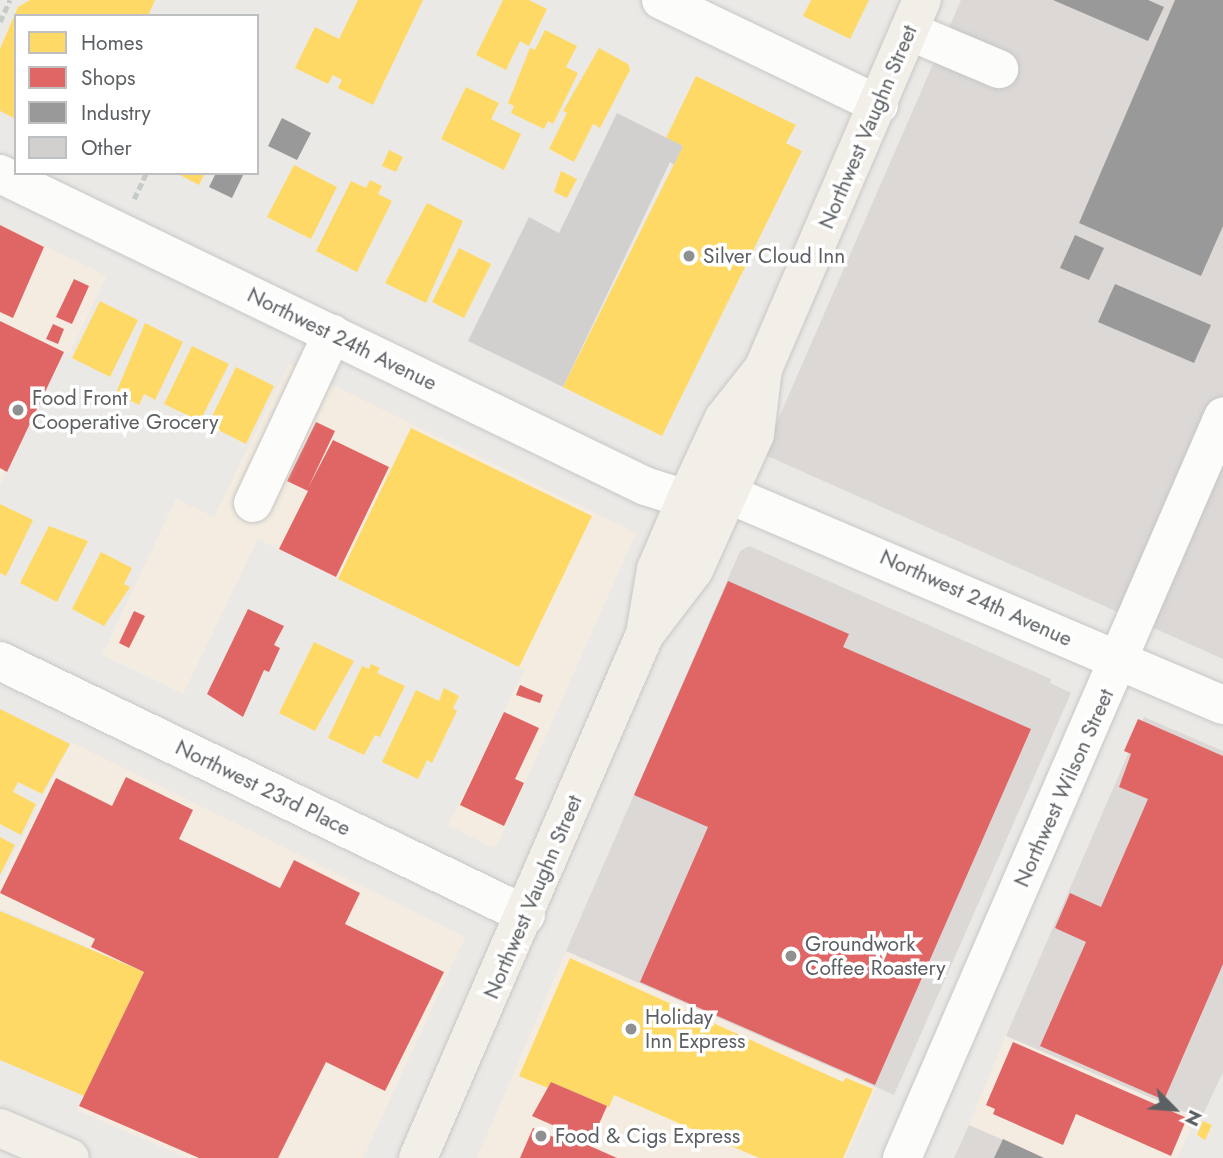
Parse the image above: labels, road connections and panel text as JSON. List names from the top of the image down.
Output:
{
  "streets": {
    "main road": ["Northwest Vaughn Street"],
    "street": ["Northwest 24th Avenue", "Northwest 23rd Place", "Northwest Wilson Street"]
  },
  "crossings": [
    ["Northwest Vaughn Street", "Northwest 24th Avenue"],
    ["Northwest Vaughn Street", "Northwest 23rd Place"],
    ["Northwest 24th Avenue", "Northwest Wilson Street"]
  ],
  "places": [
    "Silver Cloud Inn",
    "Food Front Cooperative Grocery",
    "Groundwork Coffee Roastery",
    "Holiday Inn Express",
    "Food & Cigs Express"
  ],
  "legend": [
    "Homes",
    "Shops",
    "Industry",
    "Other"
  ],
  "north": "bottom right"
}
